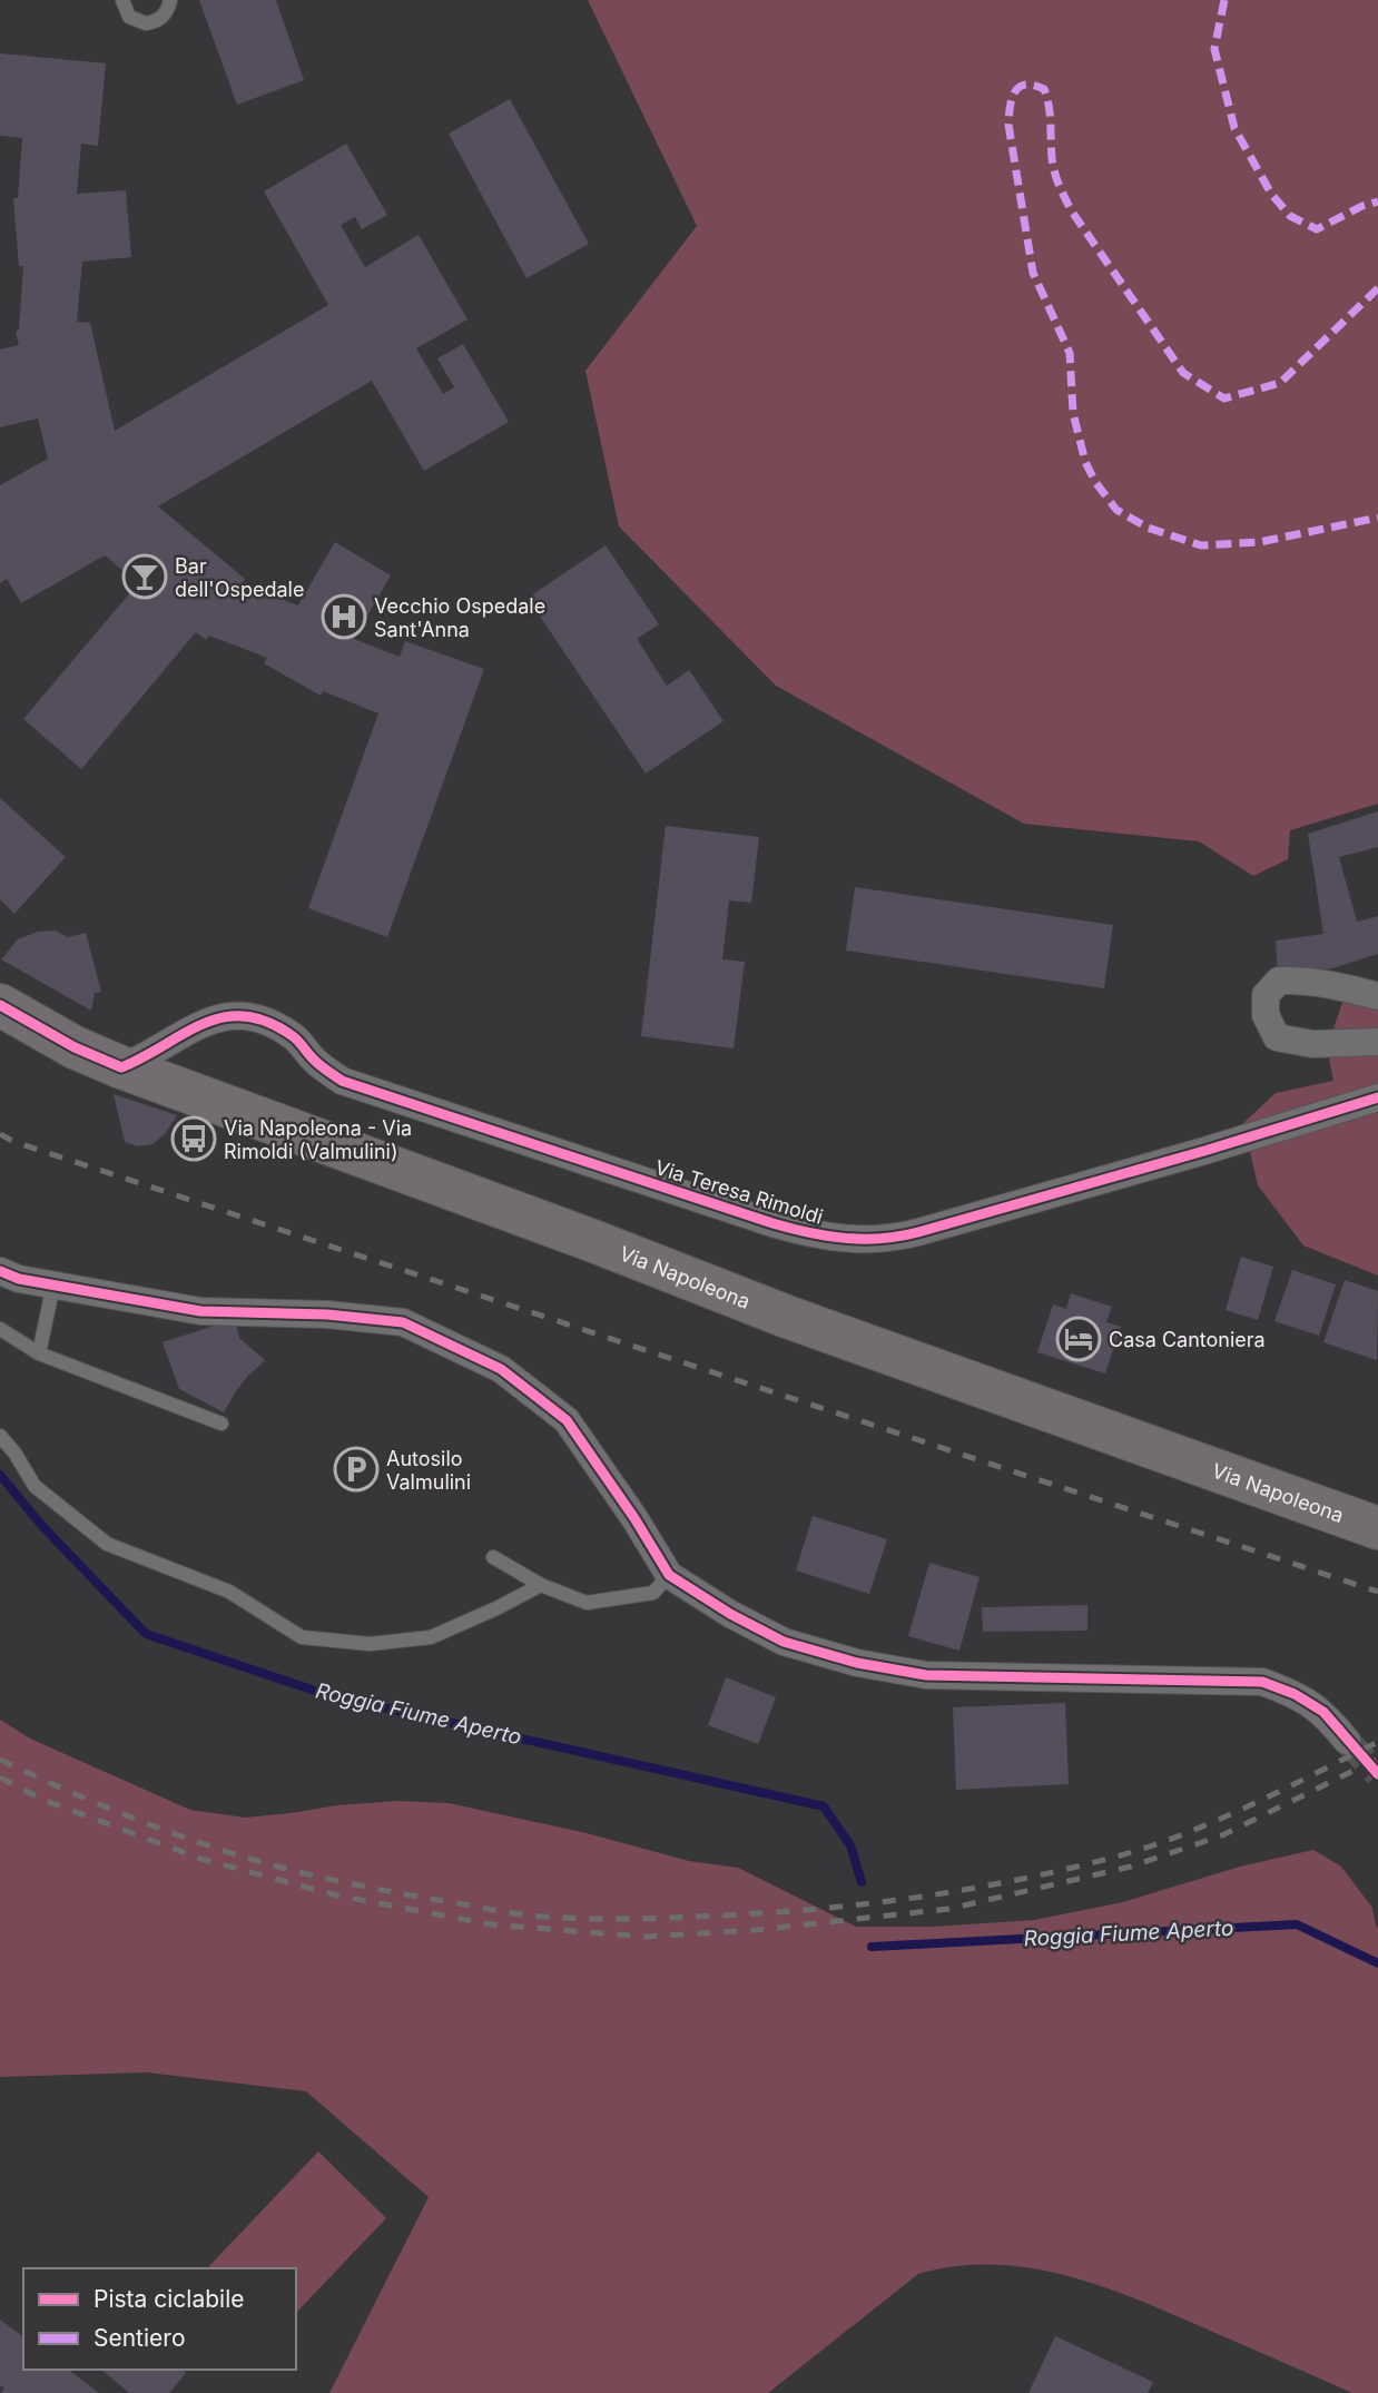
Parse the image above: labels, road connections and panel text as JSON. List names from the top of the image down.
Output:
{
  "streets": {
    "main road": ["Via Napoleona"],
    "street": ["Via Teresa Rimoldi"]
  },
  "crossings": [
    ["Via Teresa Rimoldi", "Via Napoleona"]
  ],
  "water": ["Roggia Fiume Aperto"],
  "places": {
    "bar": ["Bar dell'Ospedale"],
    "hospital": ["Vecchio Ospedale Sant'Anna"],
    "bus stop": ["Via Napoleona - Via Rimoldi (Valmulini)"],
    "hotel": ["Casa Cantoniera"],
    "parking": ["Autosilo Valmulini"]
  },
  "legend": ["Pista ciclabile", "Sentiero"]
}
